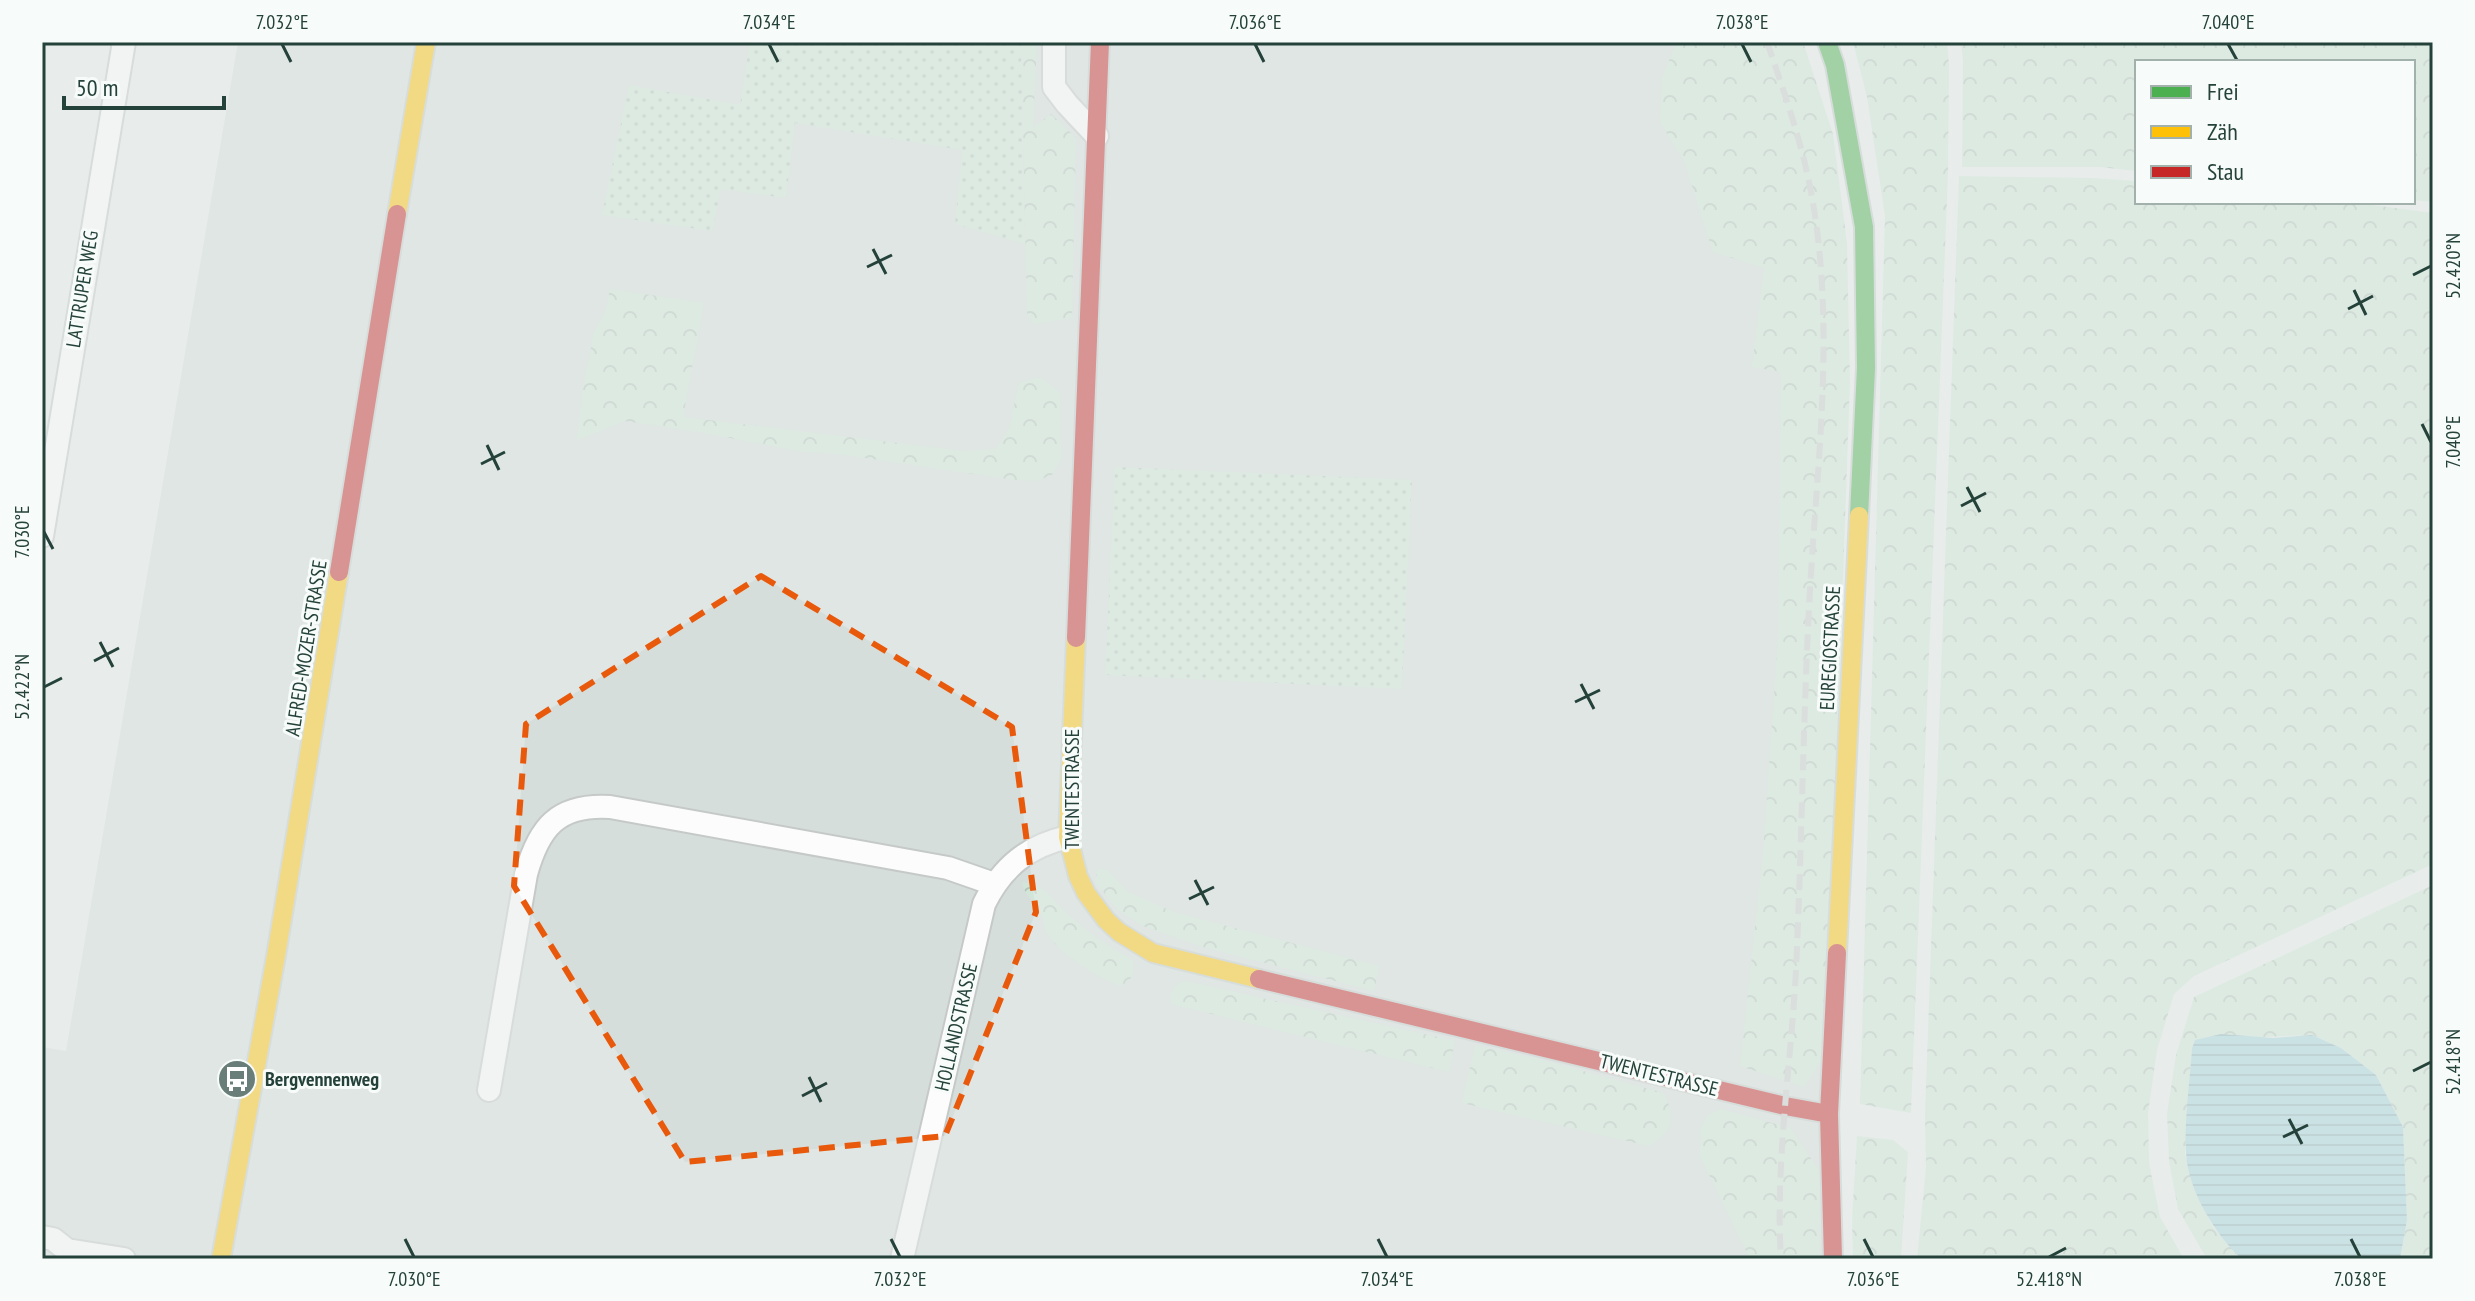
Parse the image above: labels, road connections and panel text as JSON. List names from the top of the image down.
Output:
{
  "streets": {
    "street": [
      "LATTRUPER WEG",
      "ALFRED-MOZER-STRASSE",
      "EUREGIOSTRASSE",
      "TWENTESTRASSE",
      "HOLLANDSTRASSE"
    ]
  },
  "crossings": [
    ["EUREGIOSTRASSE", "TWENTESTRASSE"],
    ["TWENTESTRASSE", "HOLLANDSTRASSE"]
  ],
  "places": {
    "bus stop": ["Bergvennenweg"]
  },
  "legend": ["Frei", "Zäh", "Stau"],
  "scale_bar": "50 m",
  "coordinates": [
    "7.032°E",
    "7.034°E",
    "7.036°E",
    "7.038°E",
    "7.040°E",
    "52.420°N",
    "7.030°E",
    "52.422°N",
    "52.418°N"
  ]
}
